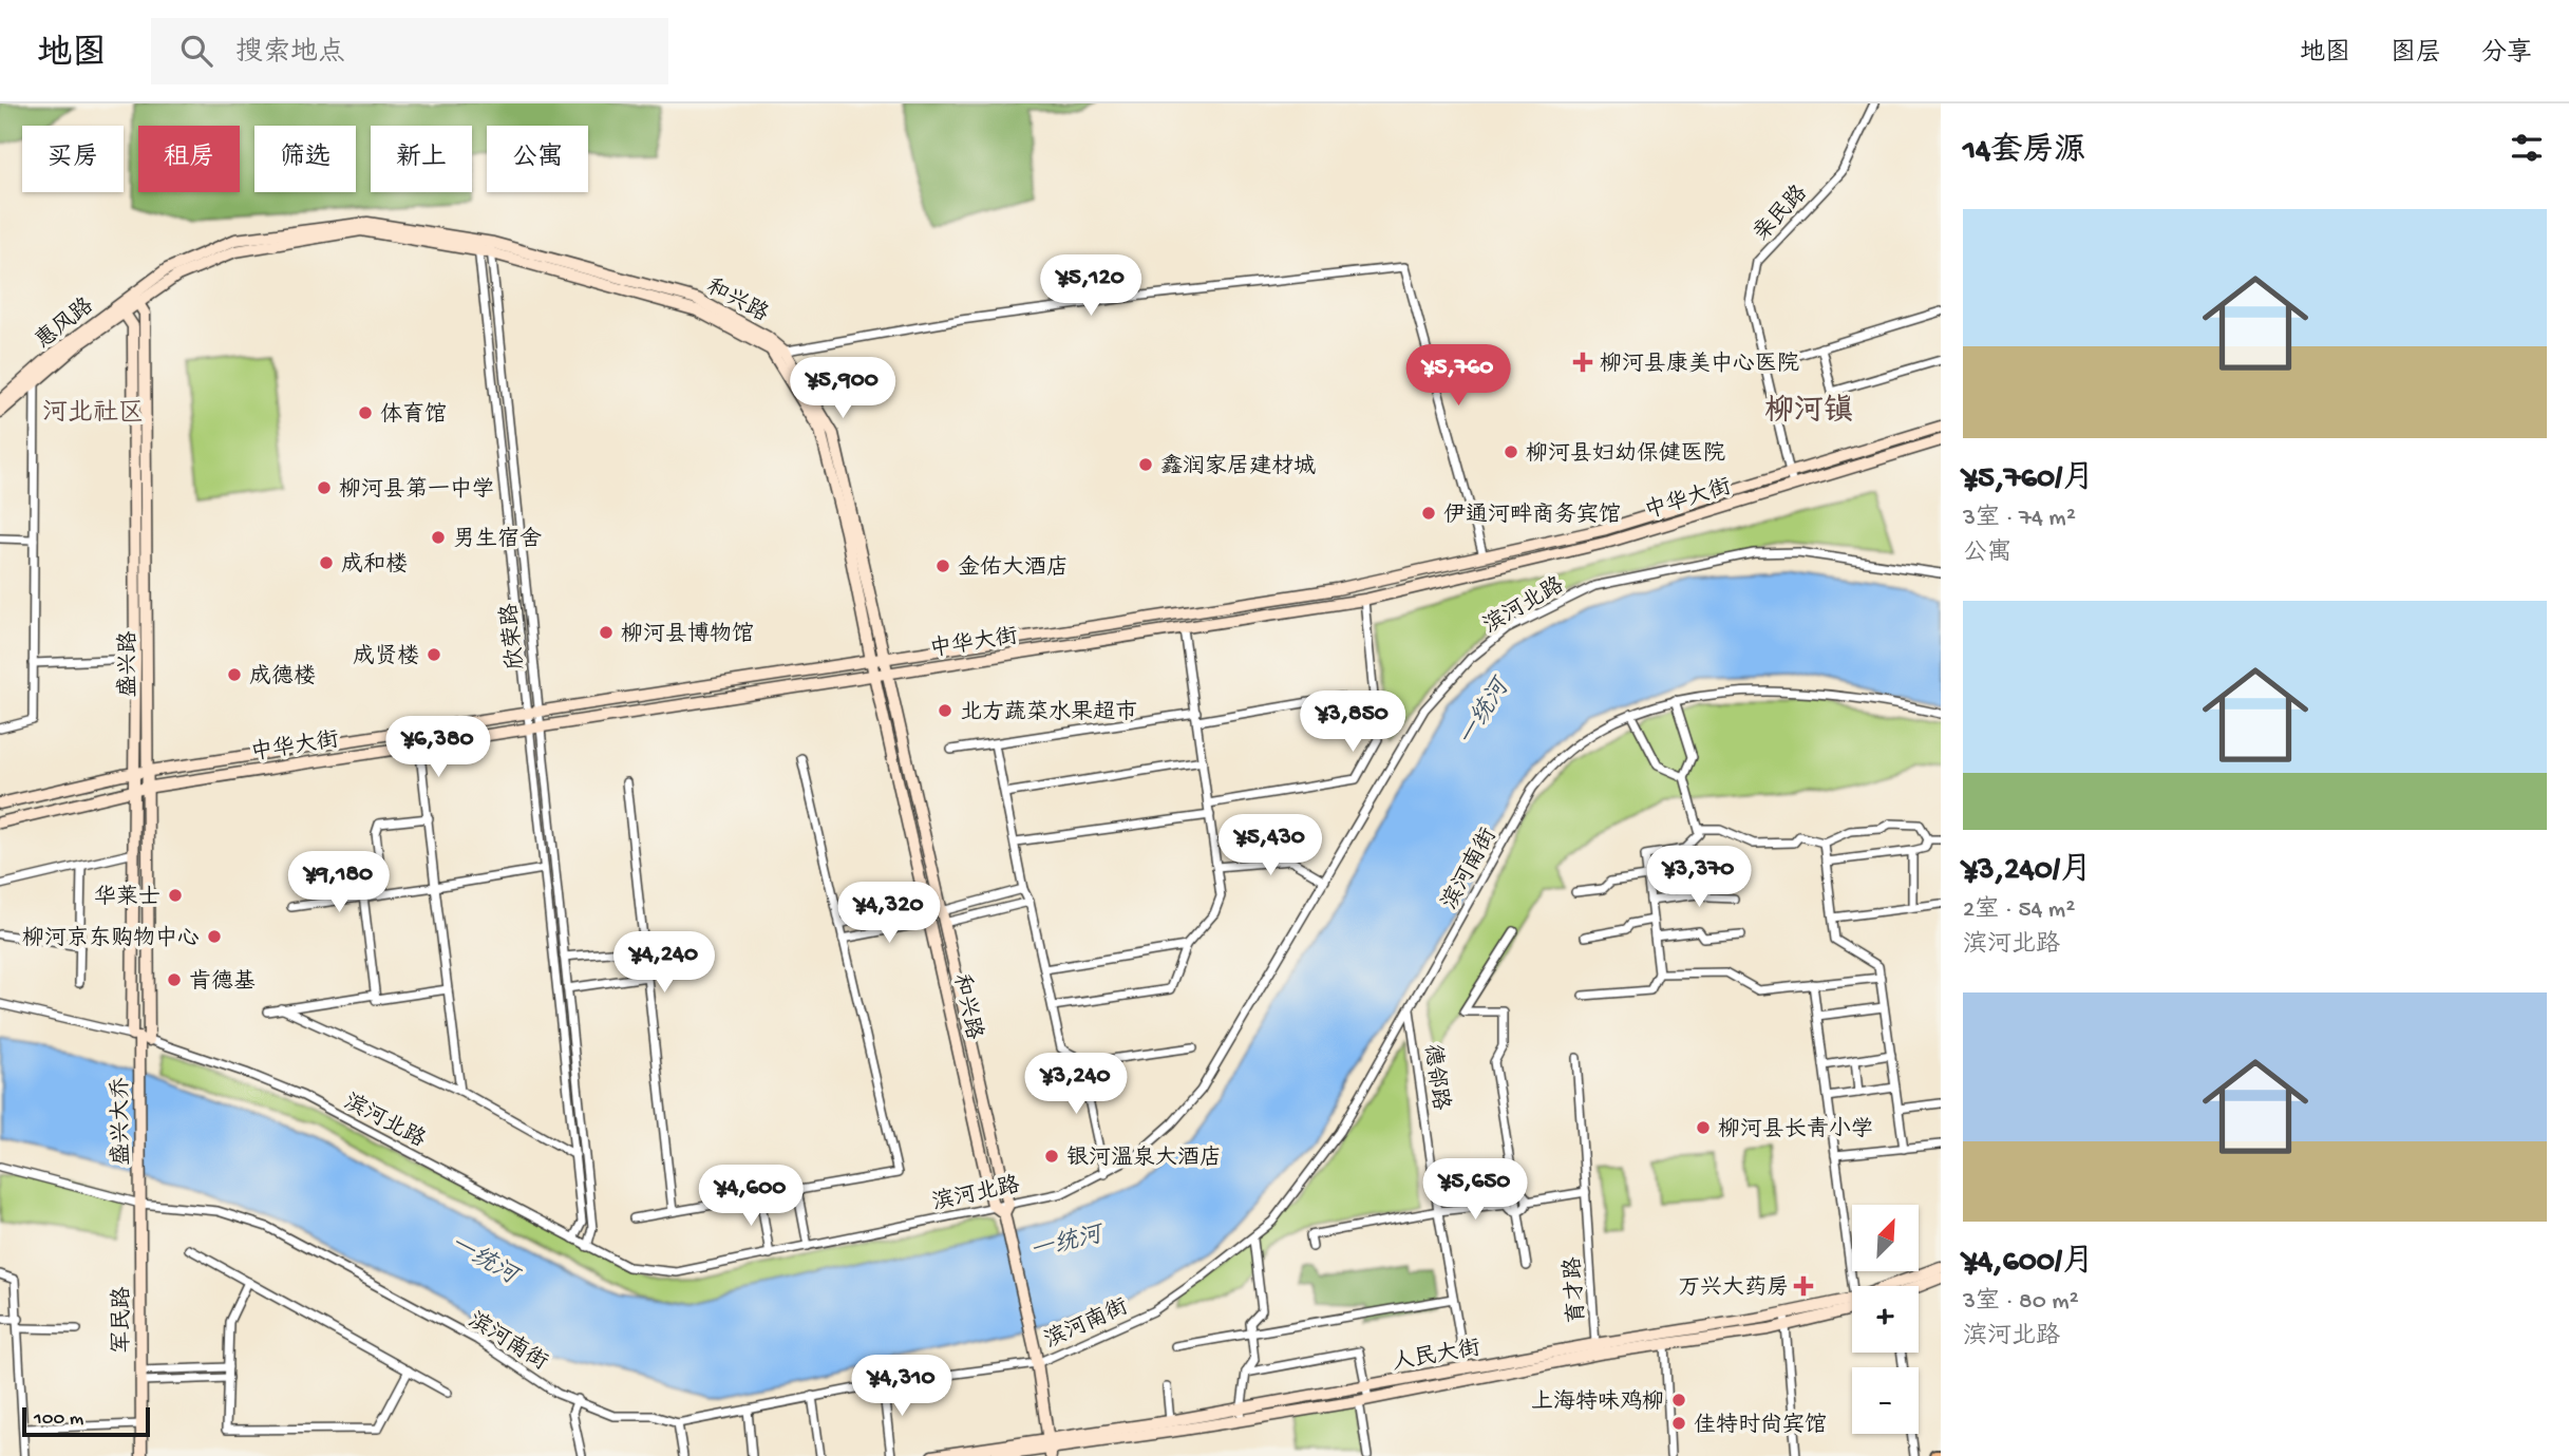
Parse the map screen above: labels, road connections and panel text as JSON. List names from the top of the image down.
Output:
{
  "streets": {
    "street": [
      "亲民路",
      "和兴路",
      "惠风路",
      "中华大街",
      "滨河北路",
      "欣荣路",
      "盛兴路",
      "滨河南街",
      "德邻路",
      "盛兴大乔",
      "育才路",
      "军民路",
      "人民大街"
    ]
  },
  "crossings": [
    ["亲民路", "中华大街"],
    ["和兴路", "中华大街"],
    ["和兴路", "滨河北路"],
    ["和兴路", "欣荣路"],
    ["和兴路", "盛兴路"],
    ["中华大街", "欣荣路"],
    ["中华大街", "盛兴路"],
    ["滨河北路", "欣荣路"],
    ["滨河北路", "盛兴路"],
    ["滨河北路", "盛兴大乔"],
    ["盛兴路", "盛兴大乔"],
    ["滨河南街", "德邻路"],
    ["滨河南街", "军民路"],
    ["德邻路", "人民大街"],
    ["盛兴大乔", "军民路"],
    ["育才路", "人民大街"]
  ],
  "districts": ["柳河镇", "河北社区"],
  "water": ["一统河"],
  "places": {
    "health": ["柳河县康美中心医院", "万兴大药房"],
    "other": [
      "体育馆",
      "柳河县妇幼保健医院",
      "鑫润家居建材城",
      "柳河县第一中学",
      "伊通河畔商务宾馆",
      "男生宿舍",
      "成和楼",
      "金佑大酒店",
      "柳河县博物馆",
      "成贤楼",
      "成德楼",
      "北方蔬菜水果超市",
      "华莱士",
      "柳河京东购物中心",
      "肯德基",
      "柳河县长青小学",
      "银河温泉大酒店",
      "上海特味鸡柳",
      "佳特时尚宾馆"
    ]
  },
  "scale_bar": "100 m",
  "north": "top right",
  "page": {
    "header": "地图",
    "search": "搜索地点",
    "nav": ["地图", "图层", "分享"],
    "heading": "14套房源",
    "chip": [
      "买房",
      "租房",
      "筛选",
      "新上",
      "公寓"
    ],
    "list": [
      {
        "name": "¥5,760/月",
        "note": "3室 · 74 m² · 公寓"
      },
      {
        "name": "¥3,240/月",
        "note": "2室 · 54 m² · 滨河北路"
      },
      {
        "name": "¥4,600/月",
        "note": "3室 · 80 m² · 滨河北路"
      }
    ],
    "price": [
      "¥5,120",
      "¥5,760",
      "¥5,900",
      "¥3,850",
      "¥6,380",
      "¥5,430",
      "¥3,370",
      "¥9,180",
      "¥4,320",
      "¥4,240",
      "¥3,240",
      "¥5,650",
      "¥4,600",
      "¥4,310"
    ],
    "map_buttons": ["+", "−"],
    "scale": "100 m"
  }
}
